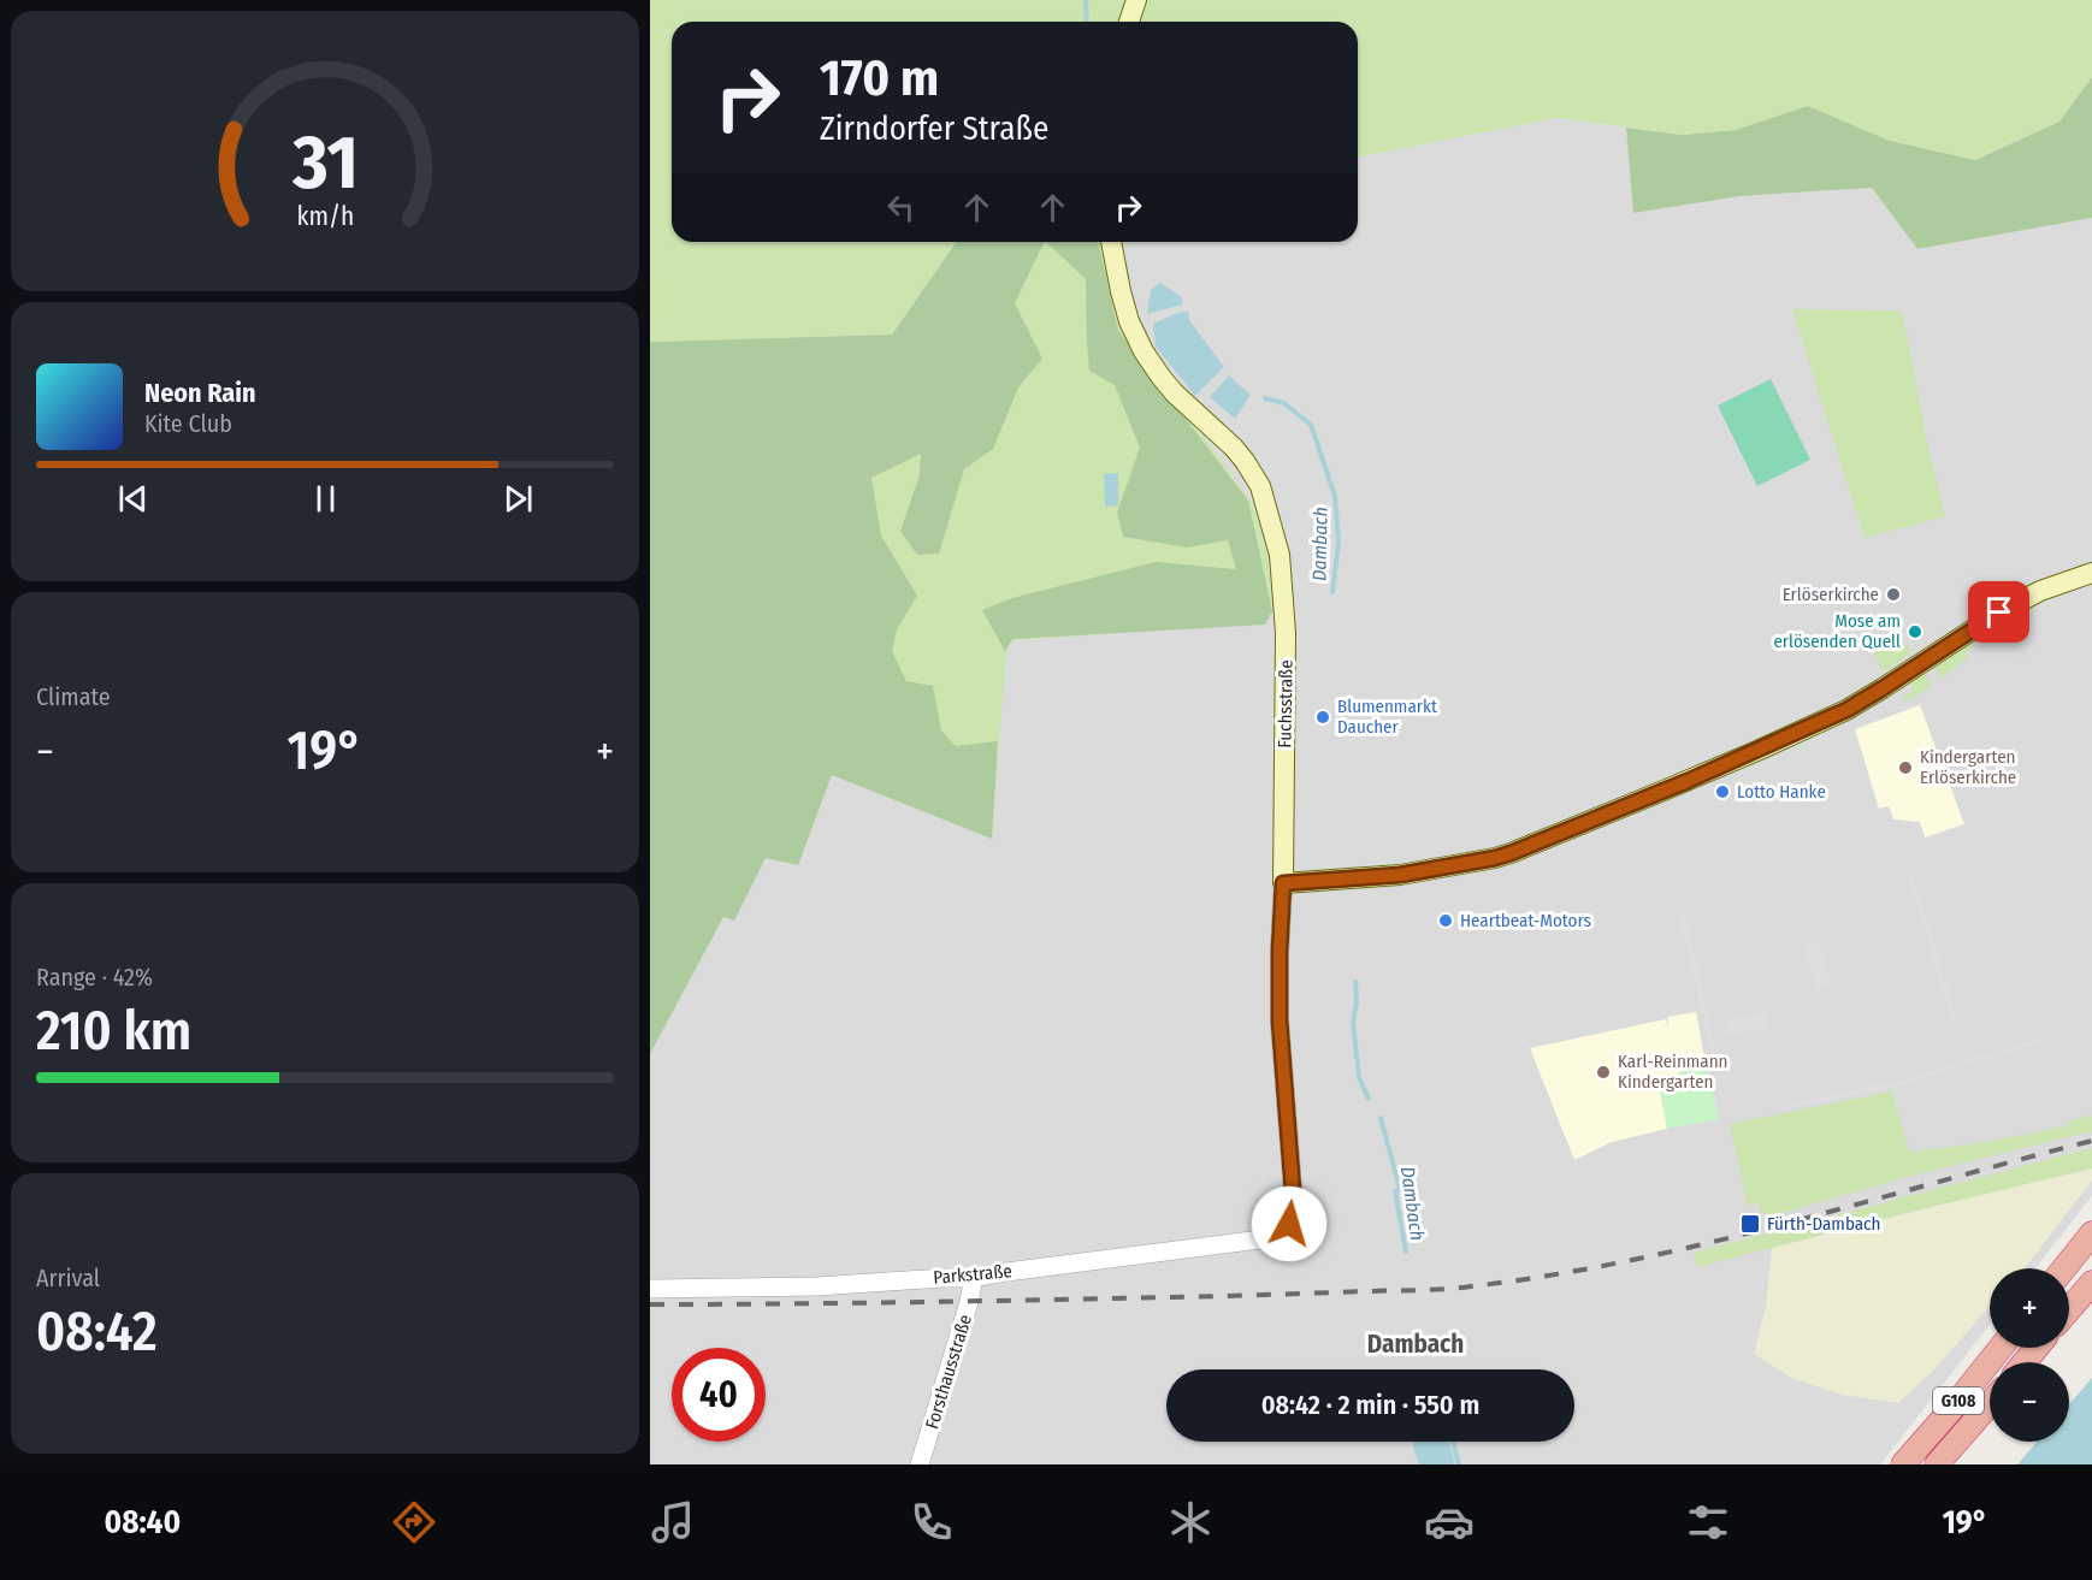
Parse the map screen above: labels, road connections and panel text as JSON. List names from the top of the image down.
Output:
{
  "streets": {
    "highway": ["G108"],
    "main road": ["Fuchsstraße"],
    "street": ["Parkstraße", "Forsthausstraße"]
  },
  "crossings": [
    ["Fuchsstraße", "Parkstraße"],
    ["Parkstraße", "Forsthausstraße"]
  ],
  "districts": ["Dambach"],
  "water": ["Dambach"],
  "places": {
    "other": [
      "Erlöserkirche",
      "Mose am erlösenden Quell",
      "Blumenmarkt Daucher",
      "Kindergarten Erlöserkirche",
      "Lotto Hanke",
      "Heartbeat-Motors",
      "Karl-Reinmann Kindergarten"
    ],
    "transit": ["Fürth-Dambach"]
  },
  "page": {
    "turn": ["170 m", "Zirndorfer Straße"],
    "song": ["Neon Rain", "Kite Club"],
    "tile": [
      "Climate",
      ["Range · 42%", "210 km"],
      ["Arrival", "08:42"]
    ],
    "heat": ["−", "19°", "+"],
    "map_buttons": ["+", "−"],
    "limit": "40",
    "trip": "08:42 · 2 min · 550 m",
    "tabs": ["08:40", "19°"],
    "gauge": ["31", "km/h"]
  }
}
